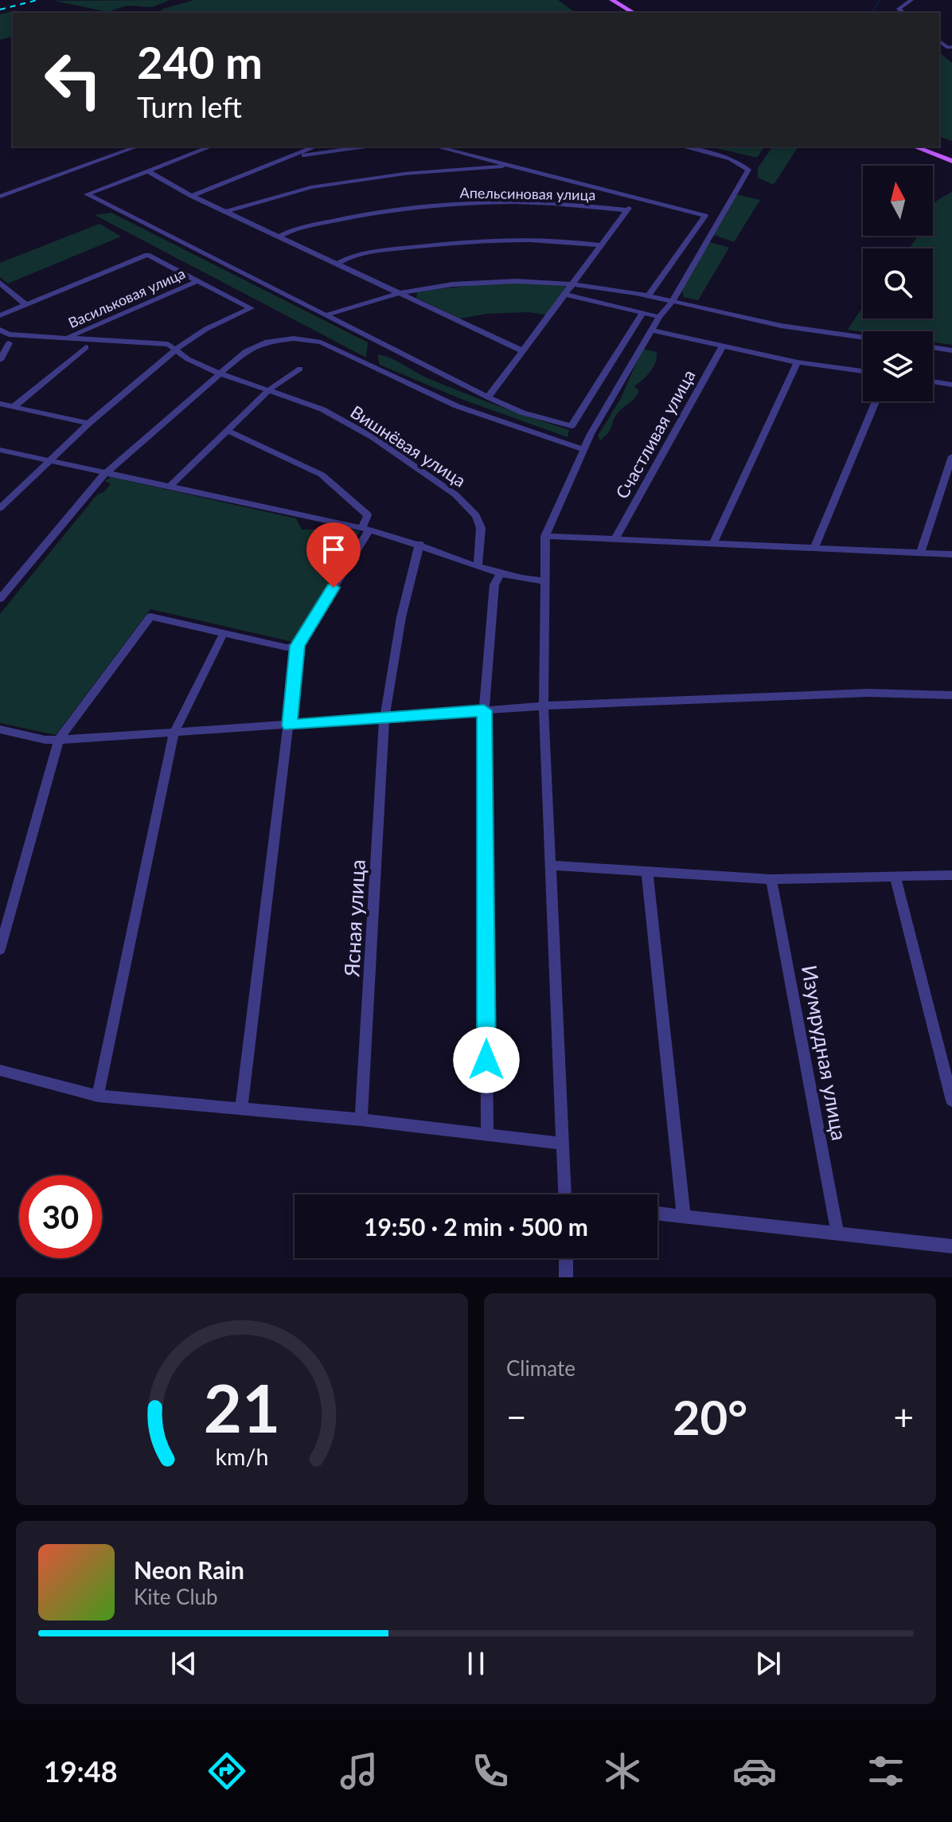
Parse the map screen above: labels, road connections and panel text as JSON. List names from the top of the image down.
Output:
{
  "streets": {
    "street": [
      "Апельсиновая улица",
      "Васильковая улица",
      "Счастливая улица",
      "Вишнёвая улица",
      "Ясная улица",
      "Изумрудная улица"
    ]
  },
  "crossings": [
    ["Васильковая улица", "Вишнёвая улица"]
  ],
  "north": "top",
  "page": {
    "turn": ["240 m", "Turn left"],
    "limit": "30",
    "trip": "19:50 · 2 min · 500 m",
    "tile": "Climate",
    "heat": ["−", "20°", "+"],
    "song": ["Neon Rain", "Kite Club"],
    "tabs": "19:48",
    "gauge": ["21", "km/h"]
  }
}
